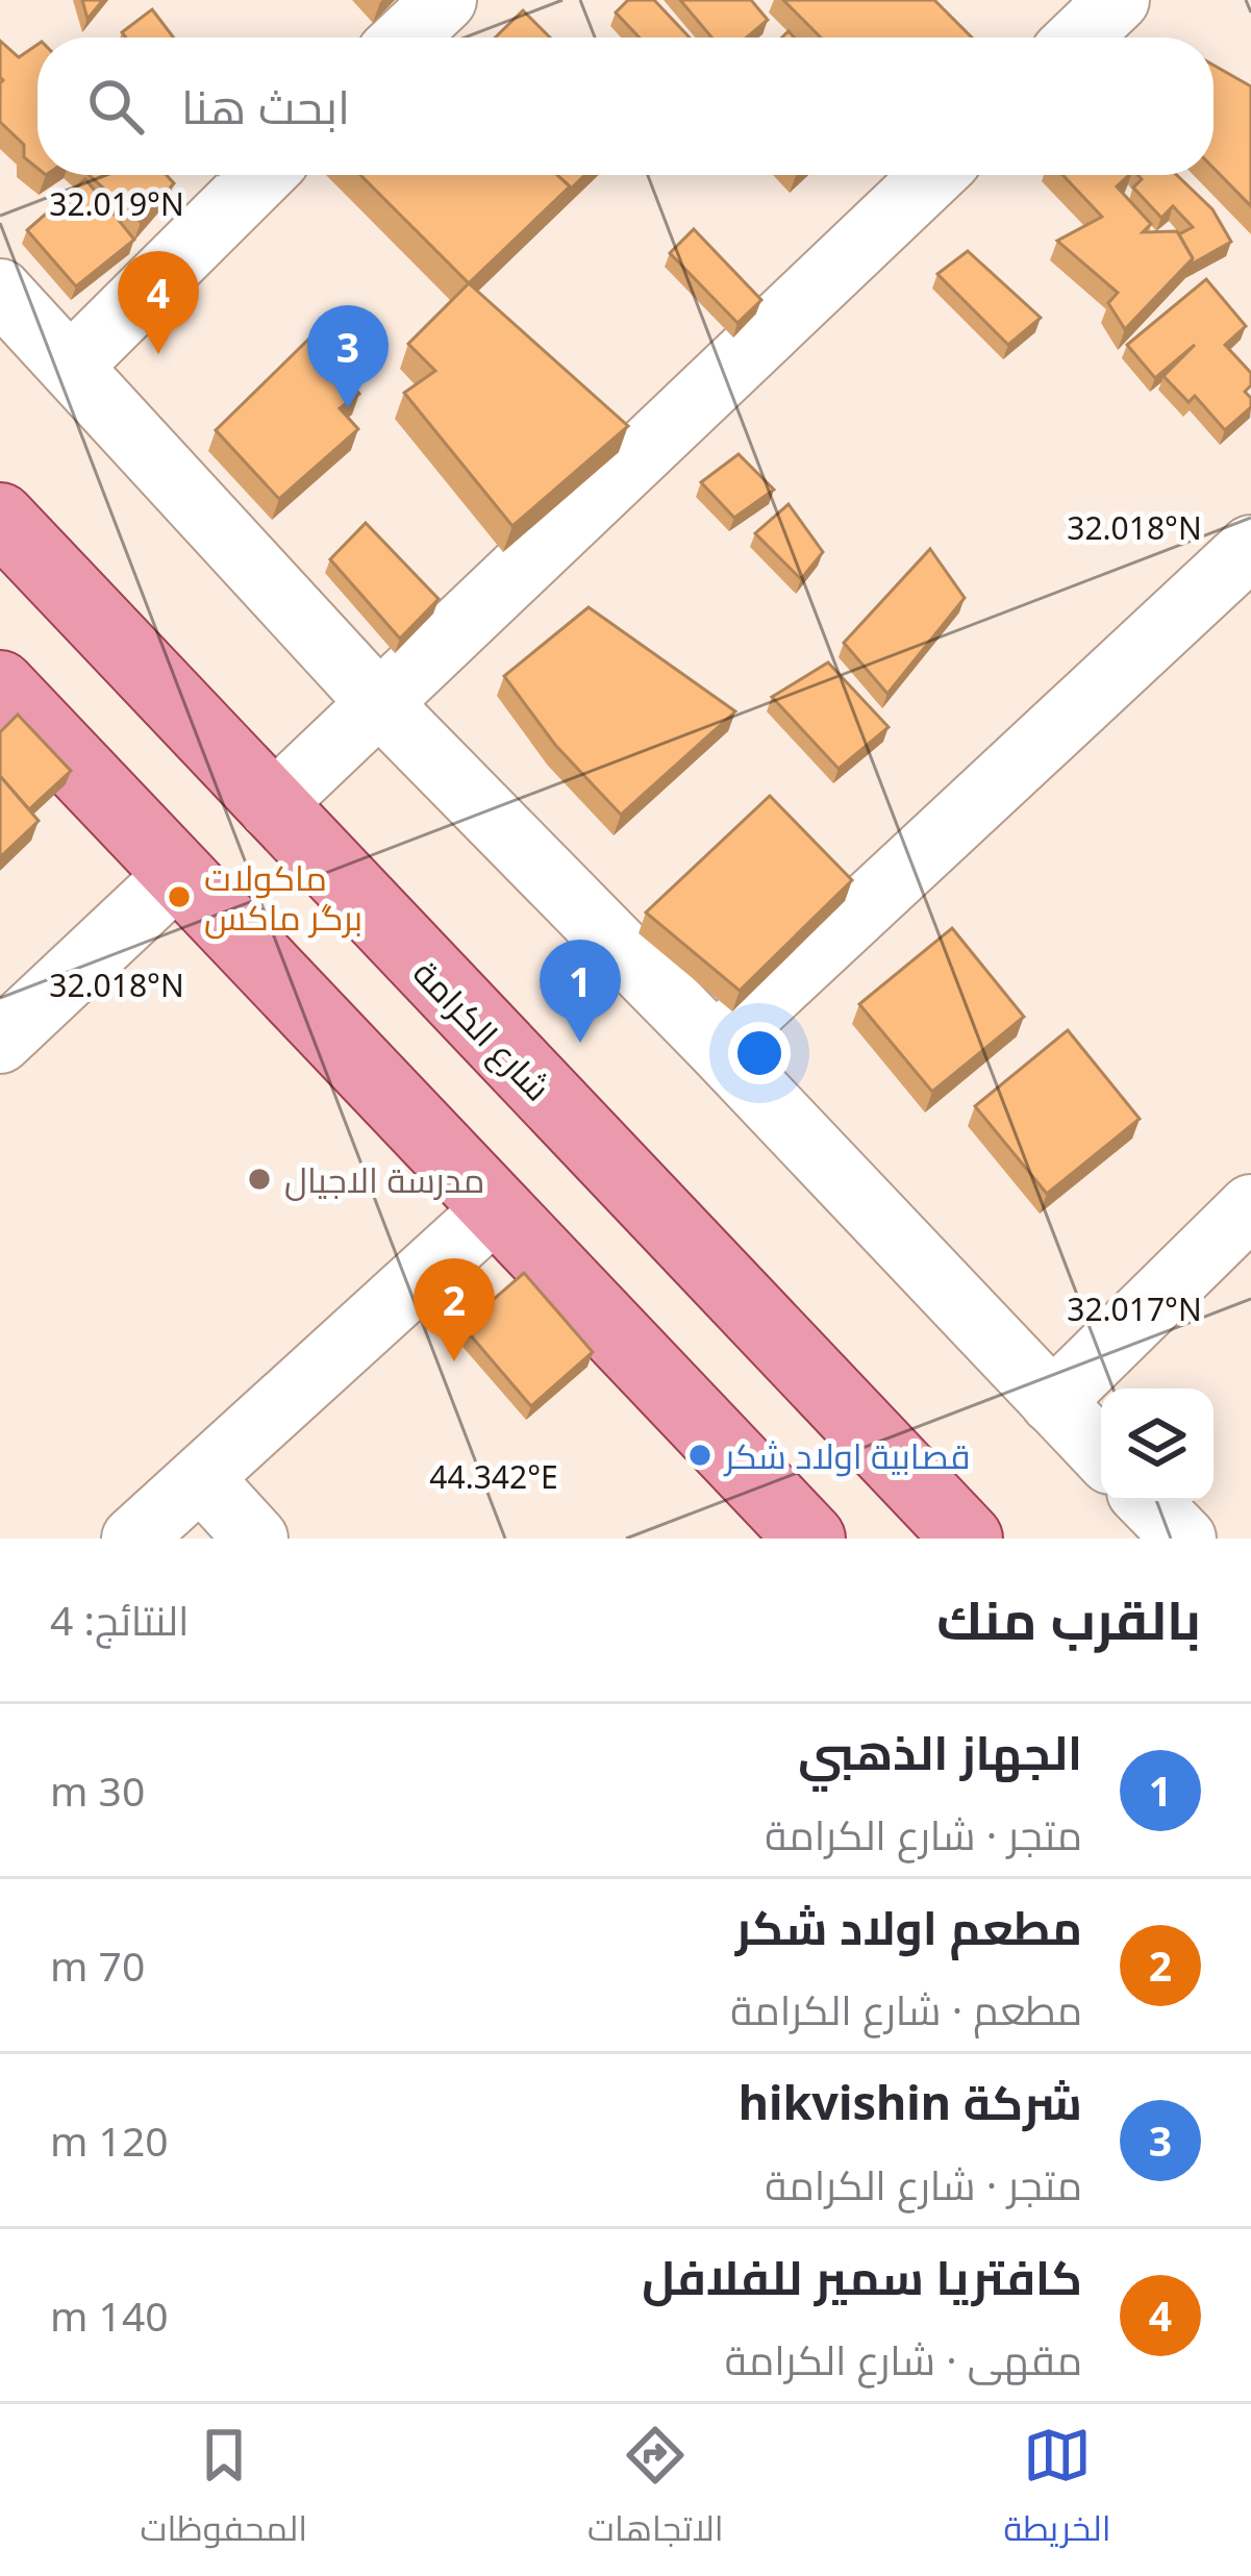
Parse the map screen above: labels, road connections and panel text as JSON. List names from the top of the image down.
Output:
{
  "streets": {
    "main road": ["شارع الكرامة"]
  },
  "places": ["ماكولات برگر ماكس", "مدرسة الاجيال", "قصابية اولاد شكر"],
  "page": {
    "search": "ابحث هنا",
    "pins": [
      "4",
      "3",
      "1",
      "2"
    ],
    "heading": ["بالقرب منك", "النتائج: 4"],
    "list": [
      {
        "mark": "1",
        "name": "الجهاز الذهبي",
        "note": "متجر · شارع الكرامة",
        "value": "30 m"
      },
      {
        "mark": "2",
        "name": "مطعم اولاد شكر",
        "note": "مطعم · شارع الكرامة",
        "value": "70 m"
      },
      {
        "mark": "3",
        "name": "شركة hikvishin",
        "note": "متجر · شارع الكرامة",
        "value": "120 m"
      },
      {
        "mark": "4",
        "name": "كافتريا سمير للفلافل",
        "note": "مقهى · شارع الكرامة",
        "value": "140 m"
      }
    ],
    "nav": ["الخريطة", "الاتجاهات", "المحفوظات"]
  },
  "coordinates": [
    "32.019°N",
    "32.018°N",
    "32.017°N",
    "44.342°E"
  ]
}
